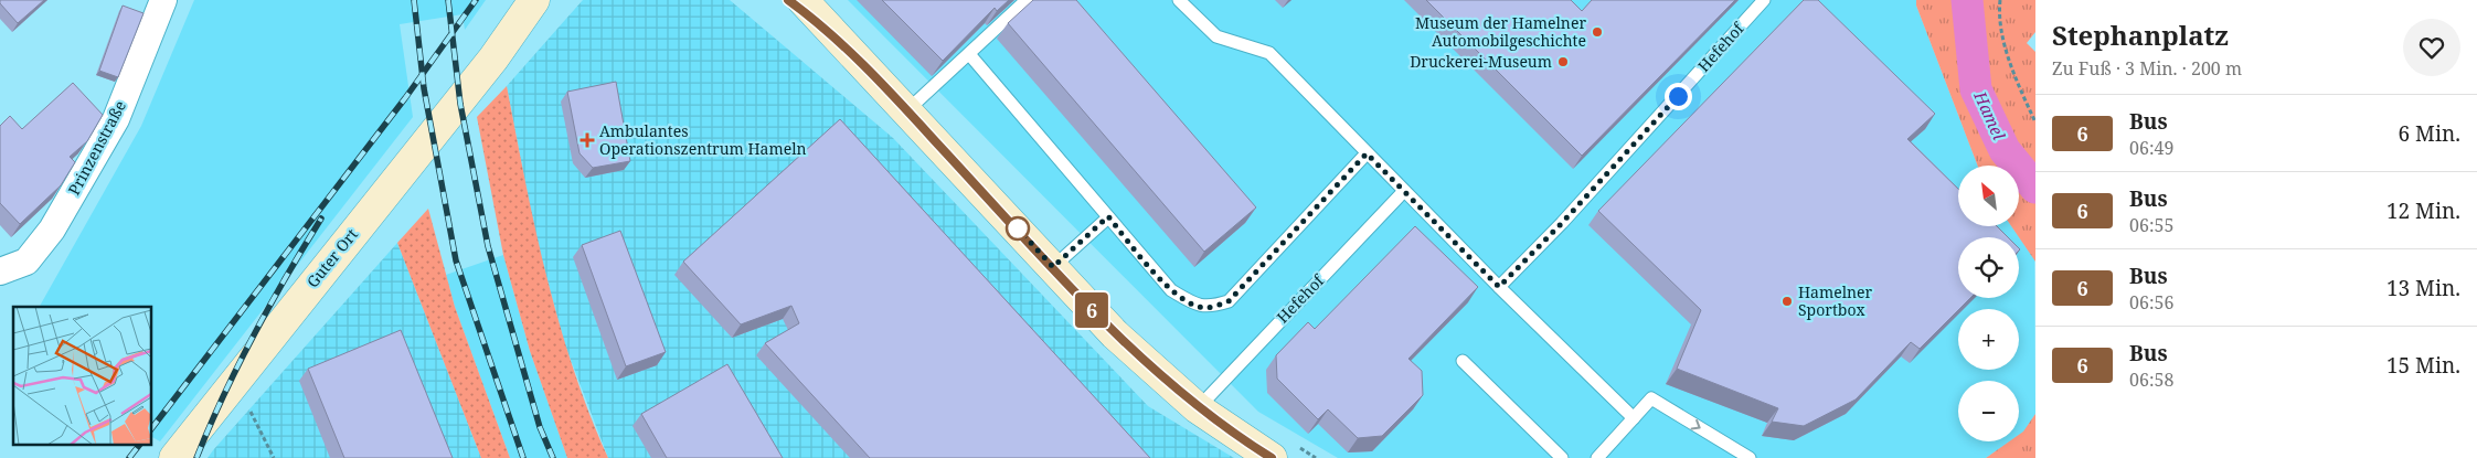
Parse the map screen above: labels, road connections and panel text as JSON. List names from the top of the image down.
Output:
{
  "streets": {
    "main road": ["Guter Ort"],
    "street": ["Prinzenstraße"],
    "lane": ["Hefehof"]
  },
  "water": ["Hamel"],
  "places": {
    "other": ["Museum der Hamelner Automobilgeschichte", "Druckerei-Museum", "Hamelner Sportbox"],
    "health": ["Ambulantes Operationszentrum Hameln"]
  },
  "lines": ["bus line 6"],
  "north": "top left",
  "page": {
    "on_map": "6",
    "heading": ["Stephanplatz", "Zu Fuß · 3 Min. · 200 m"],
    "list": [
      {
        "mark": "6",
        "name": "Bus",
        "note": "06:49",
        "value": "6 Min."
      },
      {
        "mark": "6",
        "name": "Bus",
        "note": "06:55",
        "value": "12 Min."
      },
      {
        "mark": "6",
        "name": "Bus",
        "note": "06:56",
        "value": "13 Min."
      },
      {
        "mark": "6",
        "name": "Bus",
        "note": "06:58",
        "value": "15 Min."
      }
    ],
    "map_buttons": ["+", "−"]
  }
}
